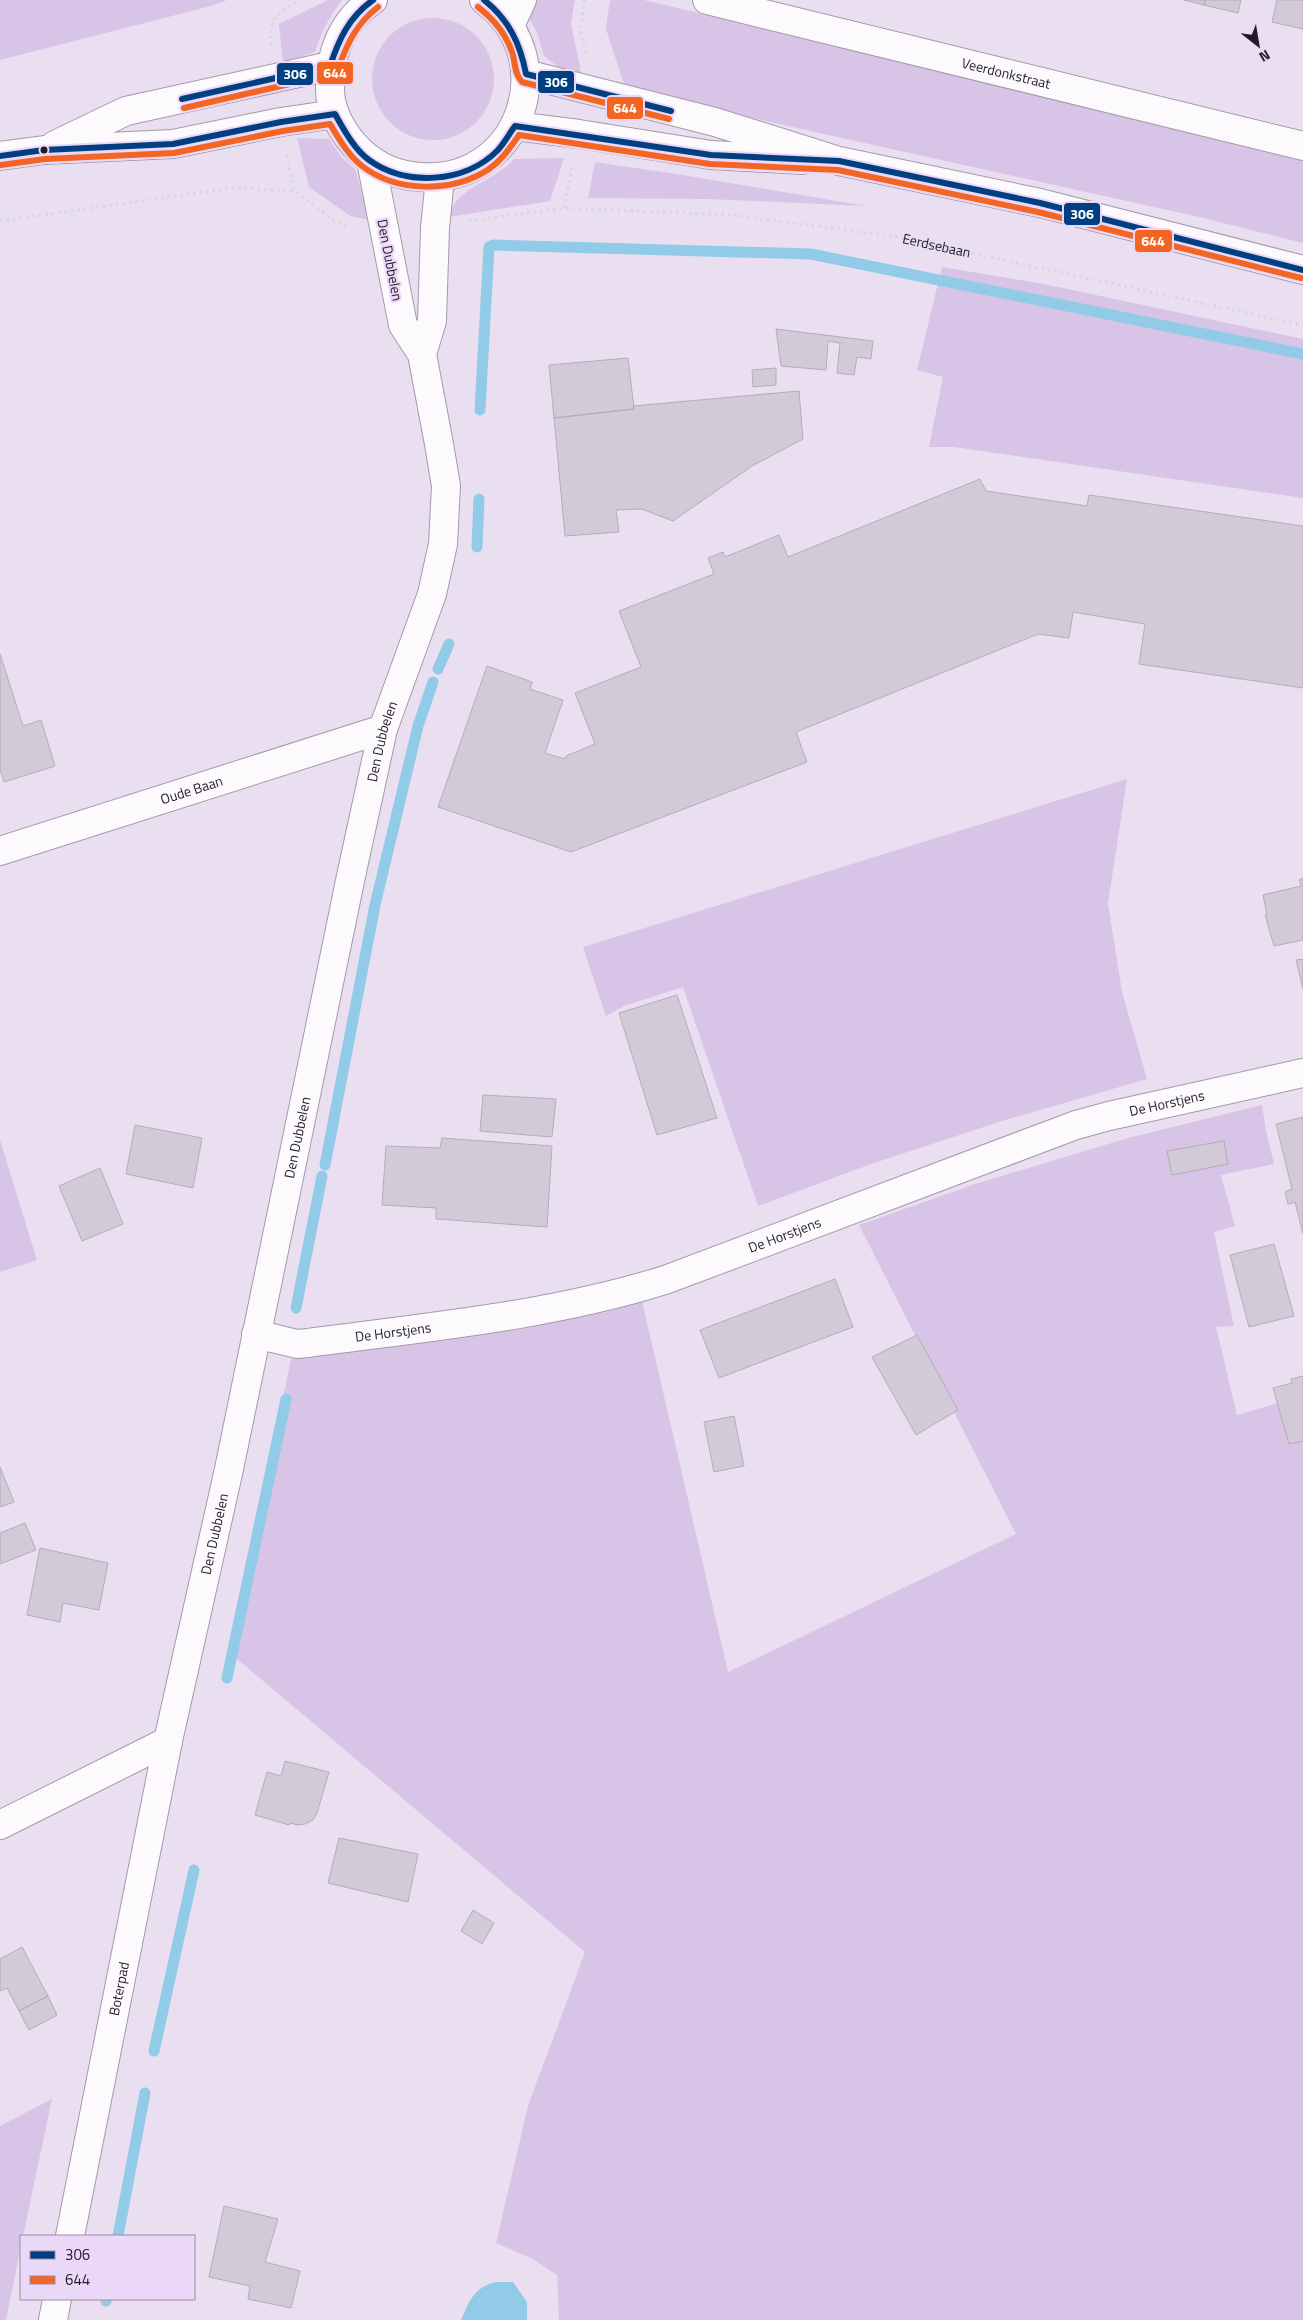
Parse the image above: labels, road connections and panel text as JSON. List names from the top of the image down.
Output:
{
  "streets": {
    "street": [
      "Veerdonkstraat",
      "Den Dubbelen",
      "Oude Baan",
      "De Horstjens",
      "Boterpad"
    ],
    "path": ["Eerdsebaan"]
  },
  "crossings": [
    ["Den Dubbelen", "Oude Baan"],
    ["Den Dubbelen", "De Horstjens"],
    ["Den Dubbelen", "Boterpad"]
  ],
  "lines": ["transit line 306", "transit line 644"],
  "legend": ["306", "644"],
  "north": "bottom right"
}
